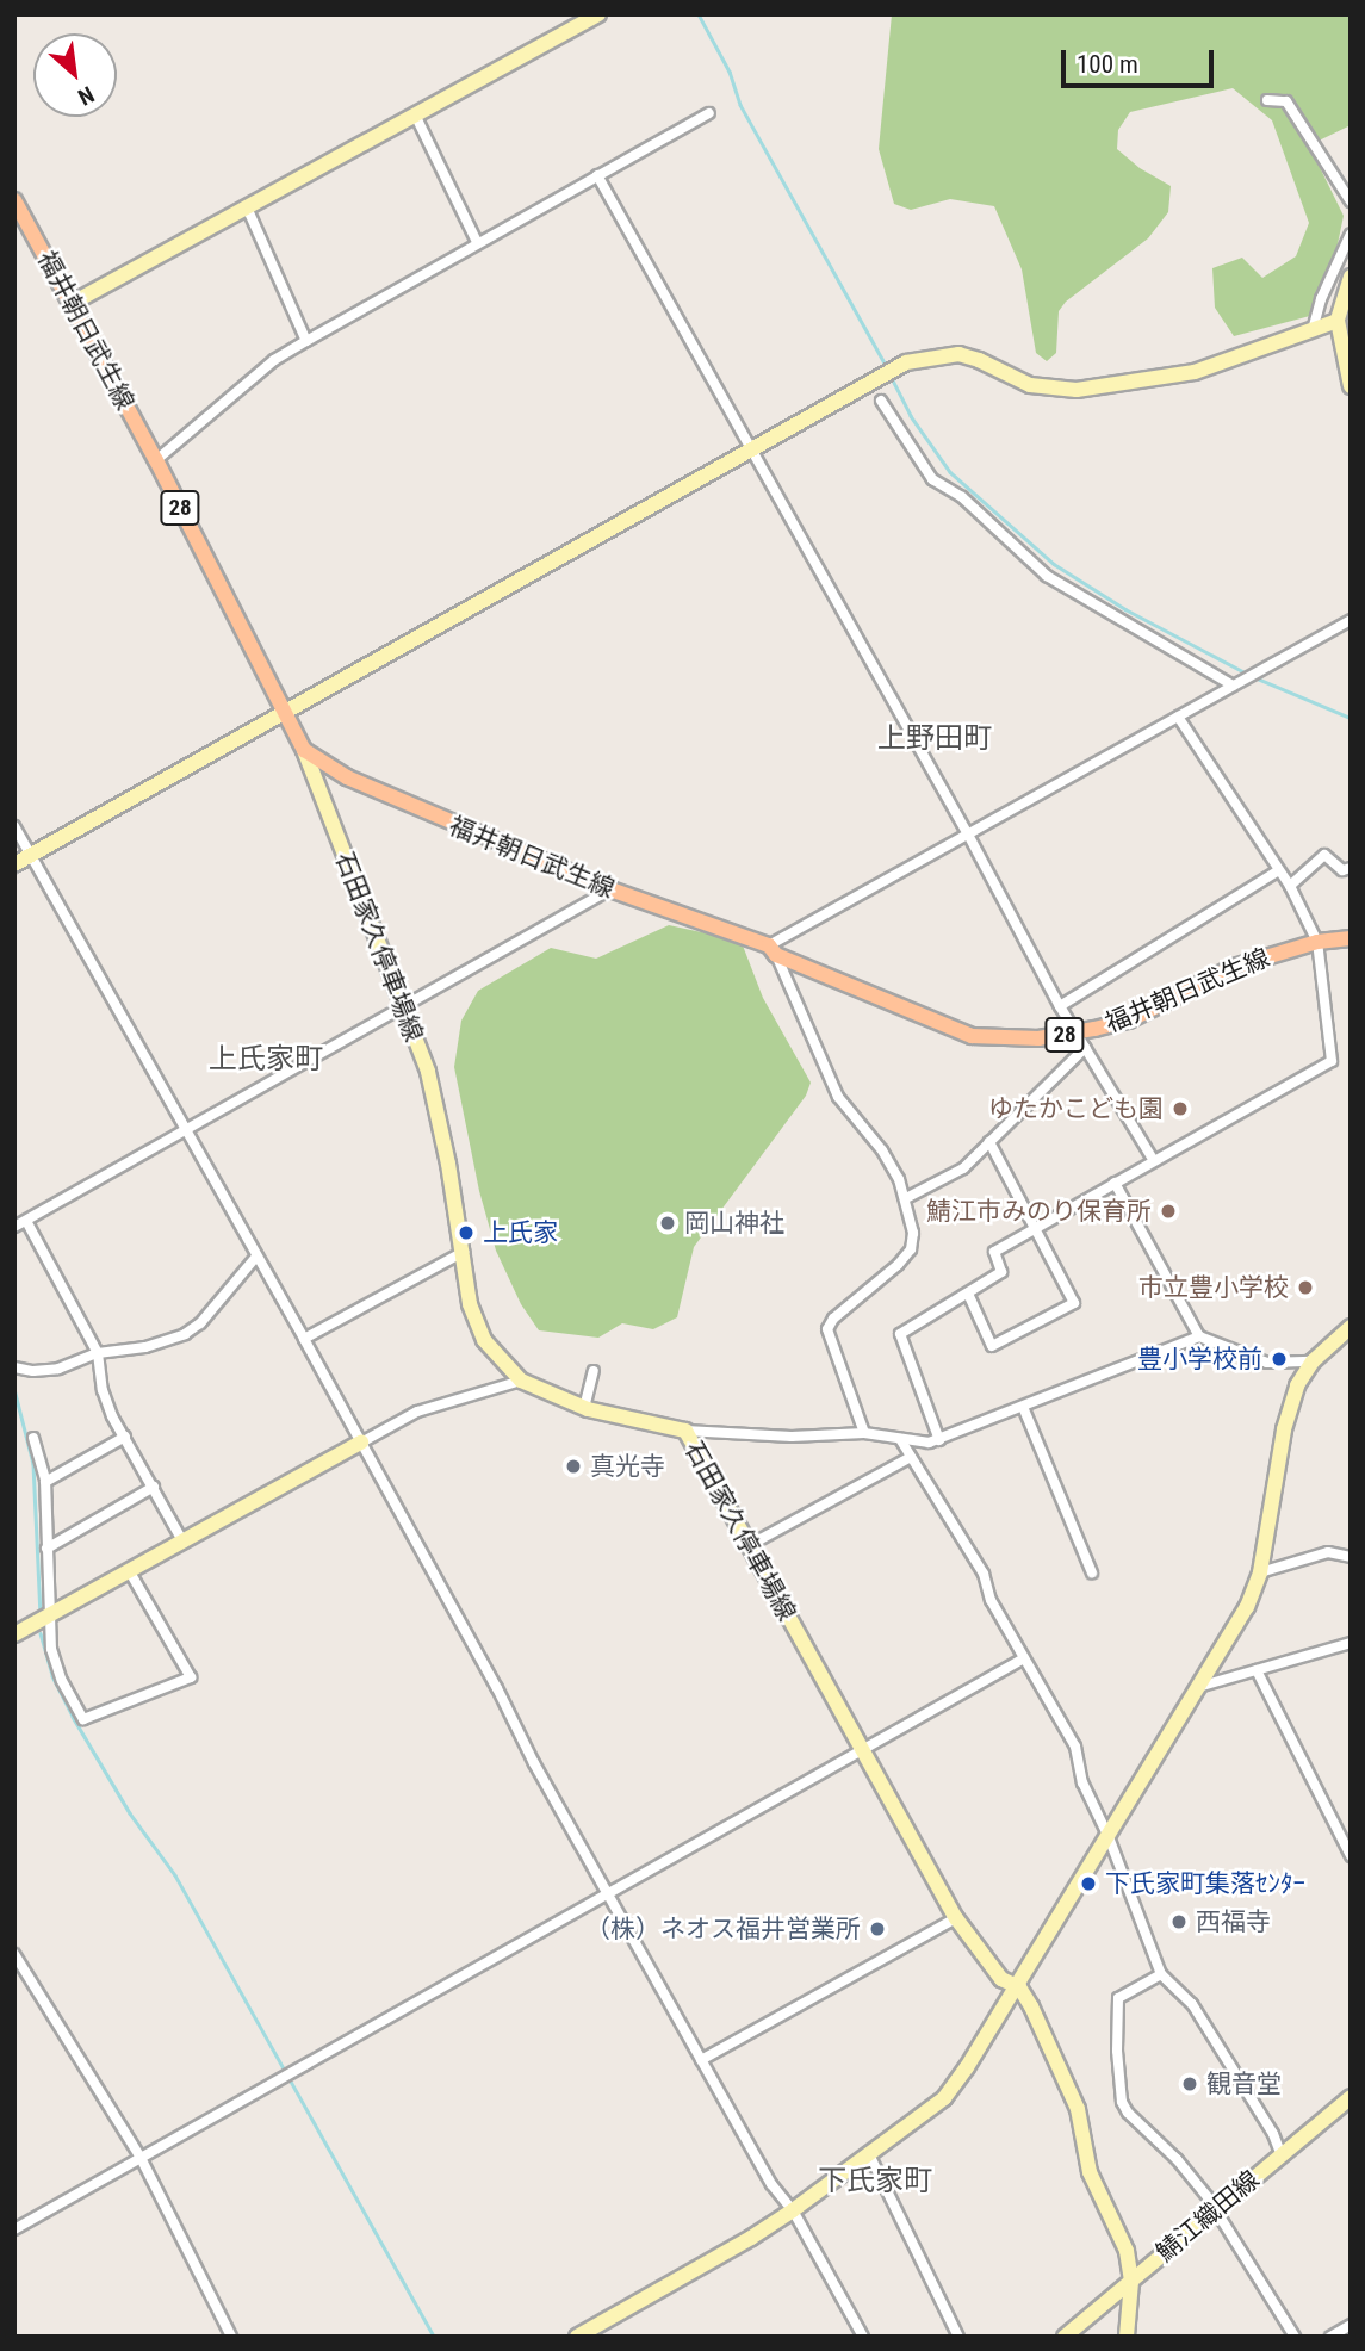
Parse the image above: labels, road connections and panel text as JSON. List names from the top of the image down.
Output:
{
  "streets": {
    "main road": ["福井朝日武生線", "28"],
    "street": ["石田家久停車場線", "鯖江織田線"]
  },
  "crossings": [
    ["福井朝日武生線", "石田家久停車場線"],
    ["石田家久停車場線", "鯖江織田線"]
  ],
  "districts": ["上野田町", "上氏家町", "下氏家町"],
  "places": [
    "ゆたかこども園",
    "鯖江市みのり保育所",
    "岡山神社",
    "上氏家",
    "市立豊小学校",
    "豊小学校前",
    "真光寺",
    "下氏家町集落ｾﾝﾀｰ",
    "西福寺",
    "（株）ネオス福井営業所",
    "観音堂"
  ],
  "scale_bar": "100 m",
  "north": "bottom right"
}
